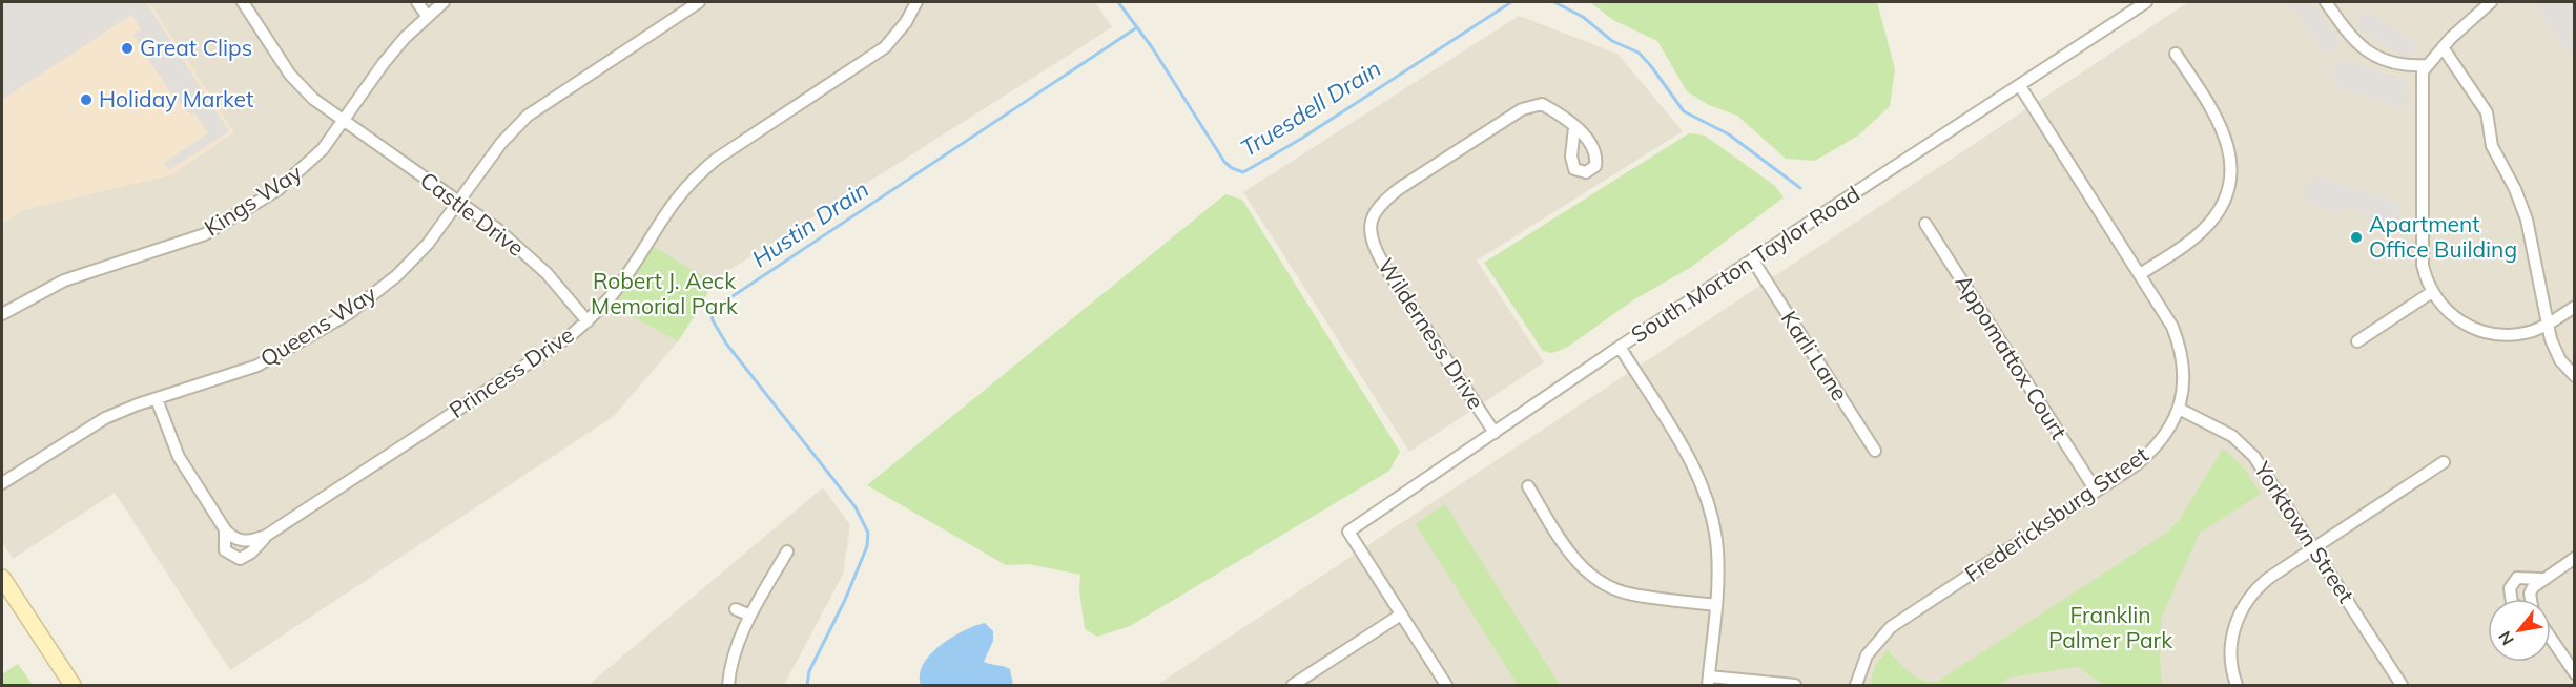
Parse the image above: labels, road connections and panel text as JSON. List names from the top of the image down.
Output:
{
  "streets": {
    "street": [
      "Kings Way",
      "Castle Drive",
      "South Morton Taylor Road",
      "Queens Way",
      "Wilderness Drive",
      "Karli Lane",
      "Appomattox Court",
      "Princess Drive",
      "Fredericksburg Street",
      "Yorktown Street"
    ]
  },
  "crossings": [
    ["Kings Way", "Castle Drive"],
    ["Castle Drive", "Queens Way"],
    ["Castle Drive", "Princess Drive"],
    ["South Morton Taylor Road", "Wilderness Drive"],
    ["South Morton Taylor Road", "Karli Lane"],
    ["South Morton Taylor Road", "Fredericksburg Street"],
    ["Queens Way", "Princess Drive"],
    ["Appomattox Court", "Fredericksburg Street"],
    ["Fredericksburg Street", "Yorktown Street"]
  ],
  "water": ["Truesdell Drain", "Hustin Drain"],
  "parks": ["Robert J. Aeck Memorial Park", "Franklin Palmer Park"],
  "places": ["Great Clips", "Holiday Market", "Apartment Office Building"],
  "north": "bottom left"
}
